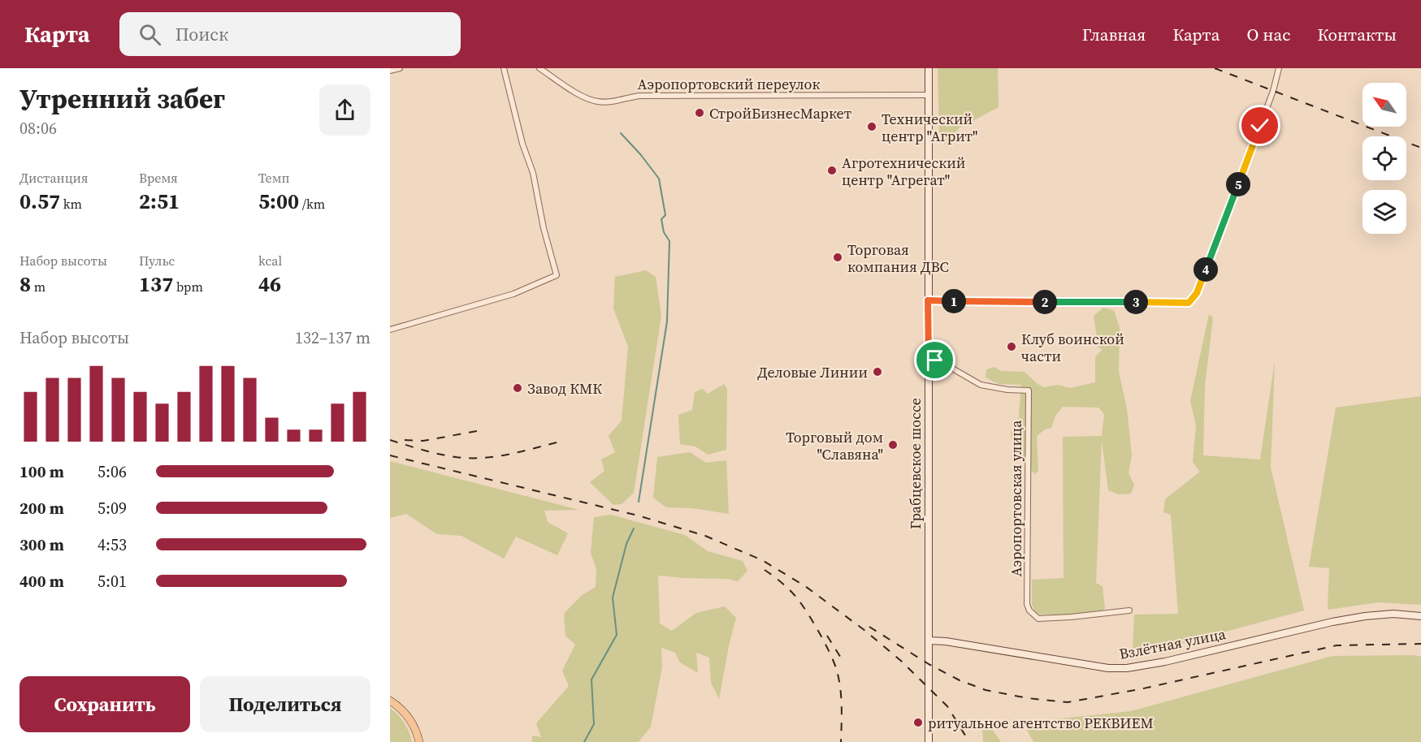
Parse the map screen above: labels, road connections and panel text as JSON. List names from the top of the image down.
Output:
{
  "streets": {
    "main road": ["Грабцевское шоссе", "Взлётная улица"],
    "street": ["Аэропортовский переулок", "Аэропортовская улица"]
  },
  "crossings": [
    ["Аэропортовский переулок", "Грабцевское шоссе"],
    ["Грабцевское шоссе", "Аэропортовская улица"],
    ["Грабцевское шоссе", "Взлётная улица"]
  ],
  "places": [
    "СтройБизнесМаркет",
    "Технический центр \"Агрит\"",
    "Агротехнический центр \"Агрегат\"",
    "Торговая компания ДВС",
    "Клуб воинской части",
    "Деловые Линии",
    "Завод КМК",
    "Торговый дом \"Славяна\"",
    "ритуальное агентство РЕКВИЕМ"
  ],
  "north": "top left",
  "page": {
    "header": "Карта",
    "search": "Поиск",
    "nav": [
      "Главная",
      "Карта",
      "О нас",
      "Контакты"
    ],
    "heading": ["Утренний забег", "08:06"],
    "stats": [
      ["Дистанция", "0.57 km"],
      ["Время", "2:51"],
      ["Темп", "5:00 /km"],
      ["Набор высоты", "8 m"],
      ["Пульс", "137 bpm"],
      ["kcal", "46"]
    ],
    "pins": [
      "5",
      "4",
      "1",
      "2",
      "3"
    ],
    "chart": ["Набор высоты", "132–137 m"],
    "list": [
      {
        "name": "100 m",
        "note": "5:06"
      },
      {
        "name": "200 m",
        "note": "5:09"
      },
      {
        "name": "300 m",
        "note": "4:53"
      },
      {
        "name": "400 m",
        "note": "5:01"
      }
    ],
    "buttons": ["Сохранить", "Поделиться"]
  }
}
